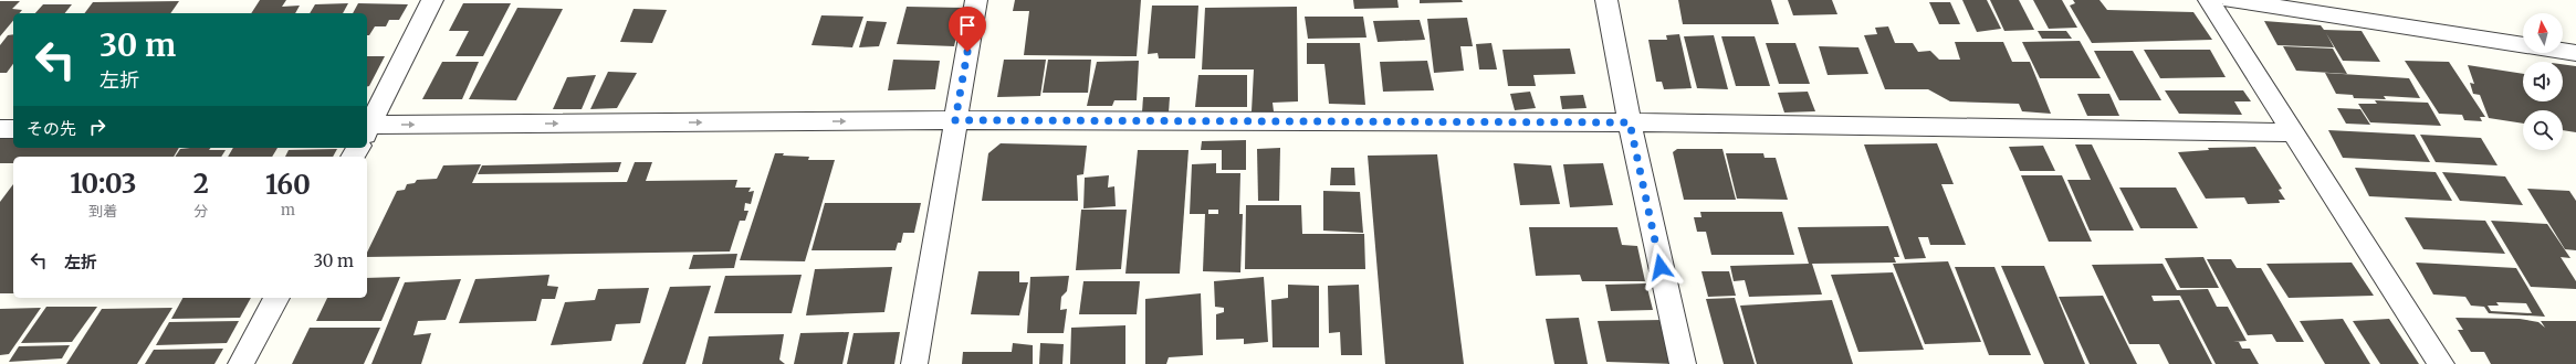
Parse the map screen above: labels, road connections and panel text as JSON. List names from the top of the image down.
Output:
{
  "north": "top",
  "page": {
    "turn": ["30 m", "左折"],
    "then": "その先",
    "eta": [
      "10:03",
      "到着",
      "2",
      "分",
      "160",
      "m"
    ],
    "list": [
      {
        "name": "左折",
        "value": "30 m"
      }
    ]
  }
}
